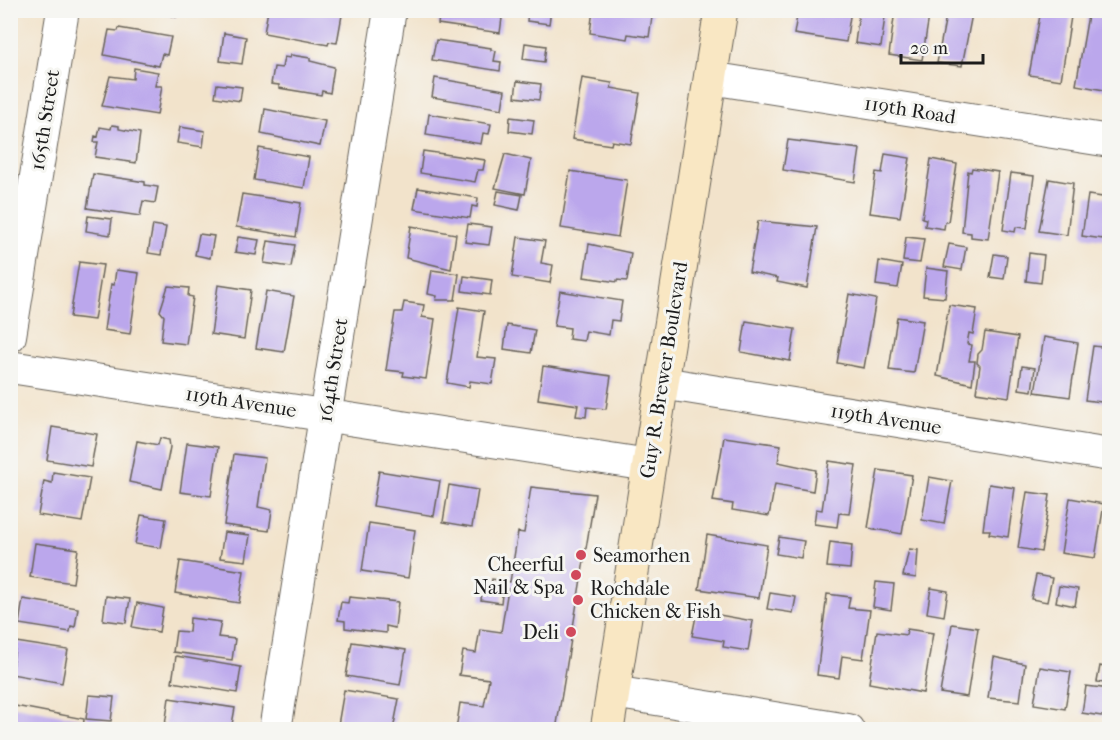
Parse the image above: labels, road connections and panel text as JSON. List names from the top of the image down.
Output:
{
  "streets": {
    "main road": ["Guy R. Brewer Boulevard"],
    "street": [
      "119th Road",
      "165th Street",
      "164th Street",
      "119th Avenue"
    ]
  },
  "crossings": [
    ["119th Road", "Guy R. Brewer Boulevard"],
    ["164th Street", "119th Avenue"],
    ["Guy R. Brewer Boulevard", "119th Avenue"]
  ],
  "places": [
    "Seamorhen",
    "Cheerful Nail & Spa",
    "Rochdale Chicken & Fish",
    "Deli"
  ],
  "scale_bar": "20 m"
}
